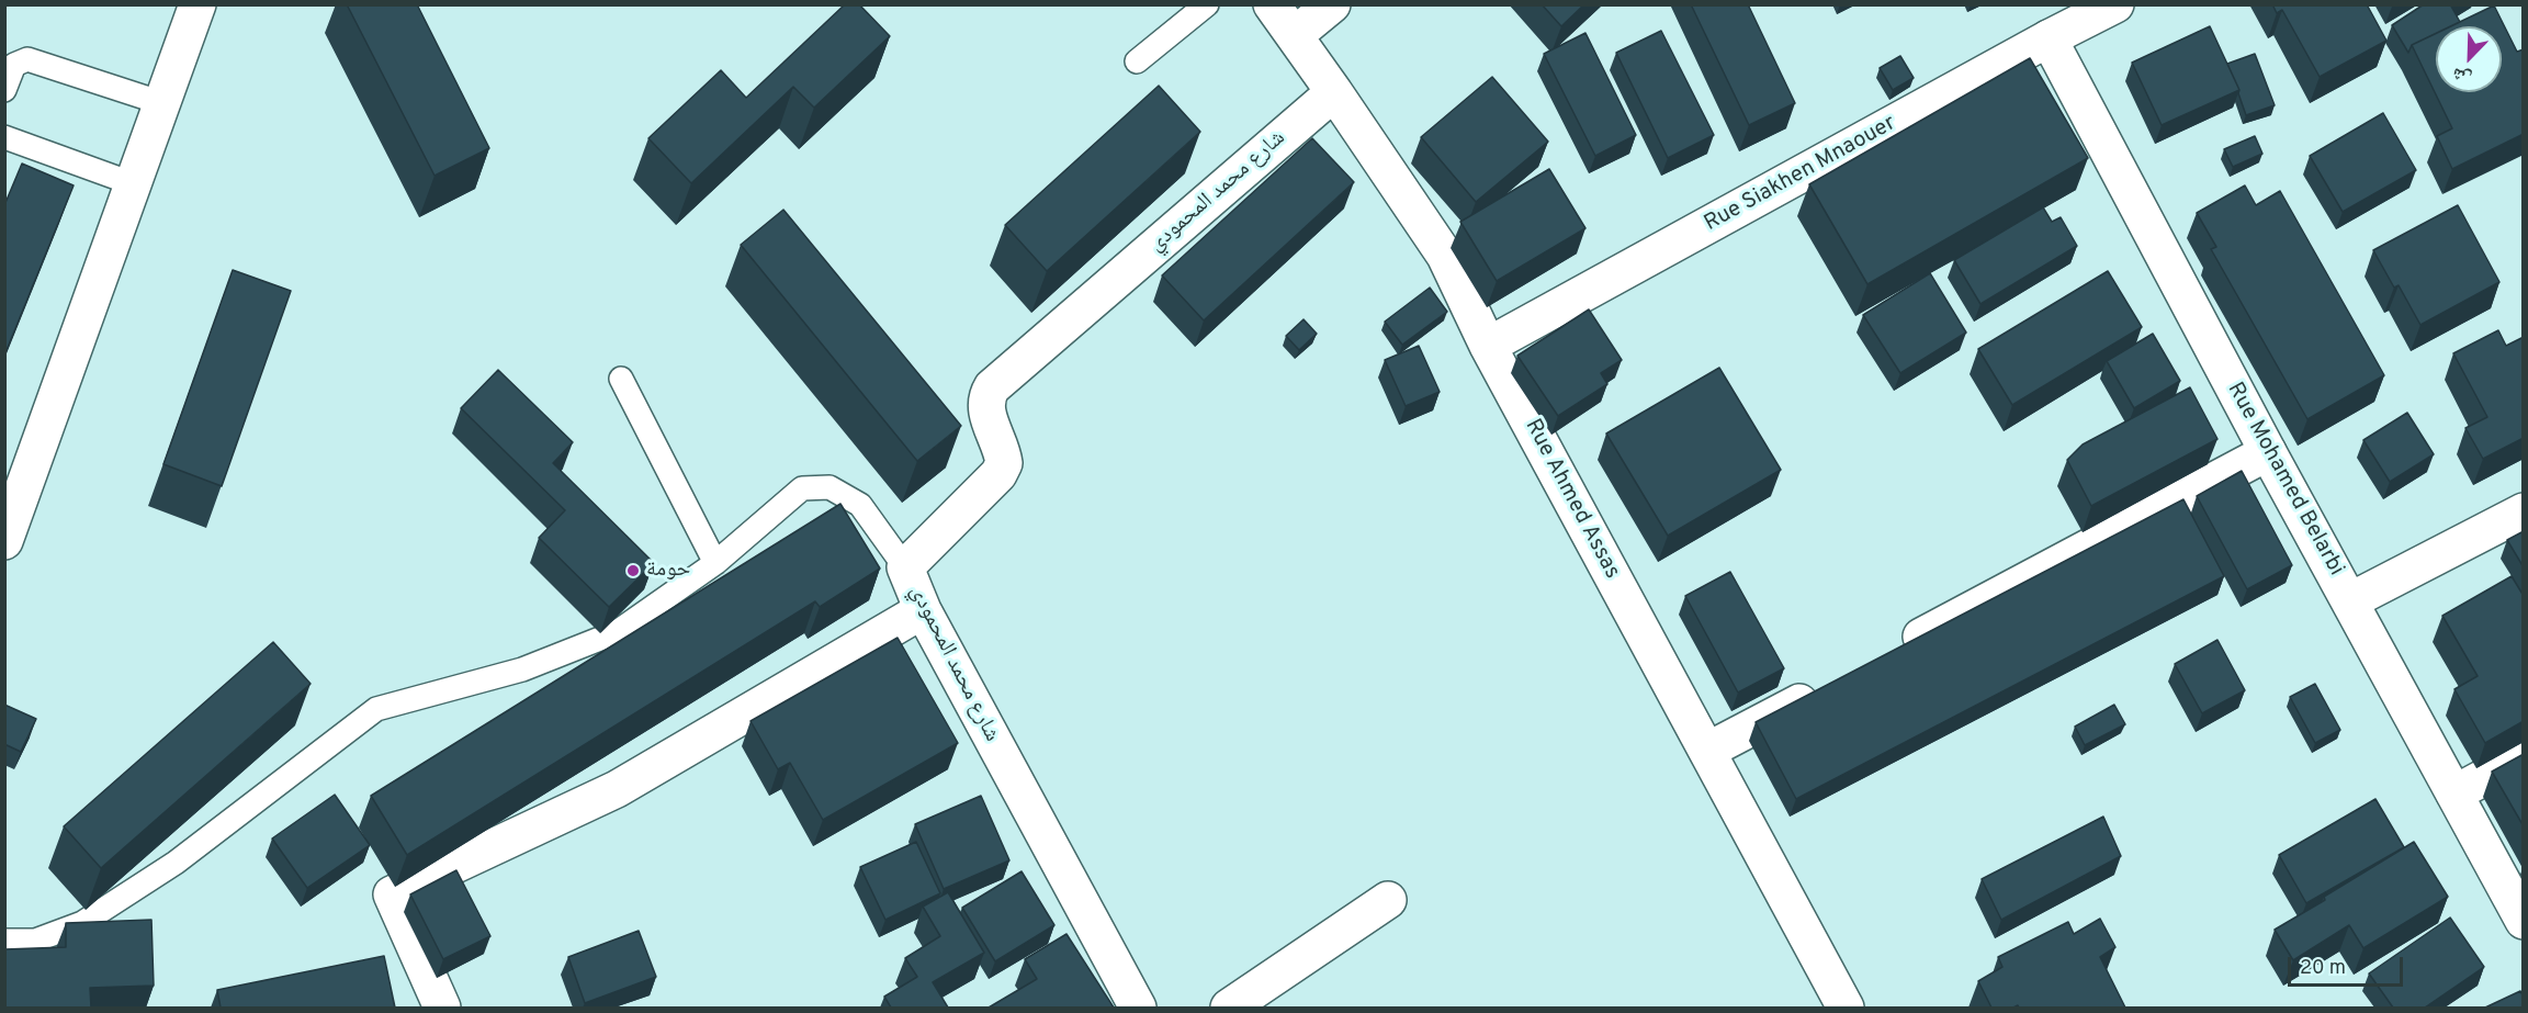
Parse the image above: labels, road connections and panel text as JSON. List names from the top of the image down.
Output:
{
  "streets": {
    "street": [
      "Rue Siakhen Mnaouer",
      "شارع محمد المحمودي",
      "Rue Mohamed Belarbi",
      "Rue Ahmed Assas"
    ]
  },
  "crossings": [
    ["Rue Siakhen Mnaouer", "Rue Mohamed Belarbi"],
    ["Rue Siakhen Mnaouer", "Rue Ahmed Assas"],
    ["شارع محمد المحمودي", "Rue Ahmed Assas"]
  ],
  "places": ["حومة"],
  "scale_bar": "20 m",
  "north": "bottom left"
}
